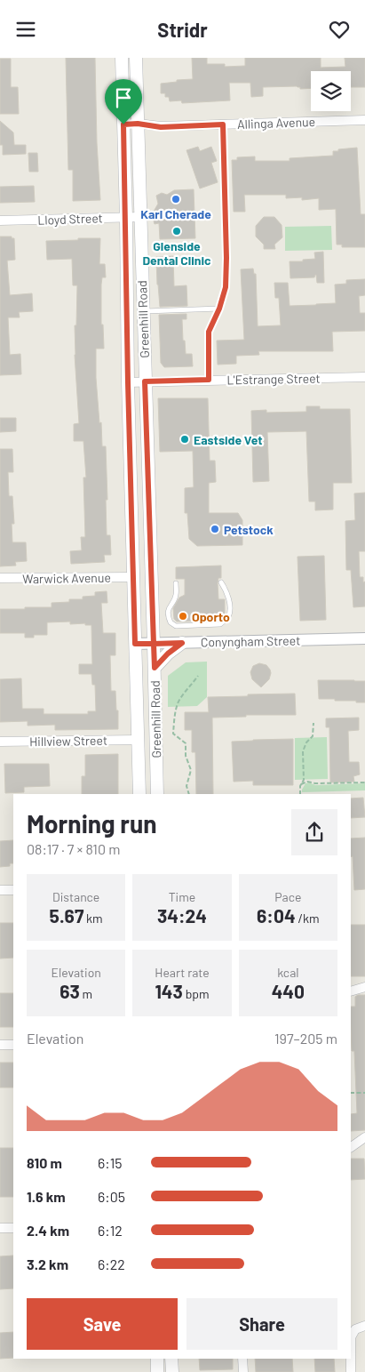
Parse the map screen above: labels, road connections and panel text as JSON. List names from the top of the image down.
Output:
{
  "streets": {
    "main road": ["Greenhill Road"],
    "street": [
      "Allinga Avenue",
      "Lloyd Street",
      "L'Estrange Street",
      "Warwick Avenue",
      "Conyngham Street",
      "Hillview Street"
    ]
  },
  "crossings": [
    ["Allinga Avenue", "Greenhill Road"],
    ["Lloyd Street", "Greenhill Road"],
    ["Greenhill Road", "L'Estrange Street"],
    ["Greenhill Road", "Warwick Avenue"],
    ["Greenhill Road", "Conyngham Street"],
    ["Greenhill Road", "Hillview Street"]
  ],
  "places": [
    "Karl Cherade",
    "Glenside Dental Clinic",
    "Eastside Vet",
    "Petstock",
    "Oporto"
  ],
  "page": {
    "header": "Stridr",
    "heading": ["Morning run", "08:17 · 7 × 810 m"],
    "stats": [
      ["Distance", "5.67 km"],
      ["Time", "34:24"],
      ["Pace", "6:04 /km"],
      ["Elevation", "63 m"],
      ["Heart rate", "143 bpm"],
      ["kcal", "440"]
    ],
    "chart": ["Elevation", "197–205 m"],
    "list": [
      {
        "name": "810 m",
        "note": "6:15"
      },
      {
        "name": "1.6 km",
        "note": "6:05"
      },
      {
        "name": "2.4 km",
        "note": "6:12"
      },
      {
        "name": "3.2 km",
        "note": "6:22"
      }
    ],
    "buttons": ["Save", "Share"]
  }
}
